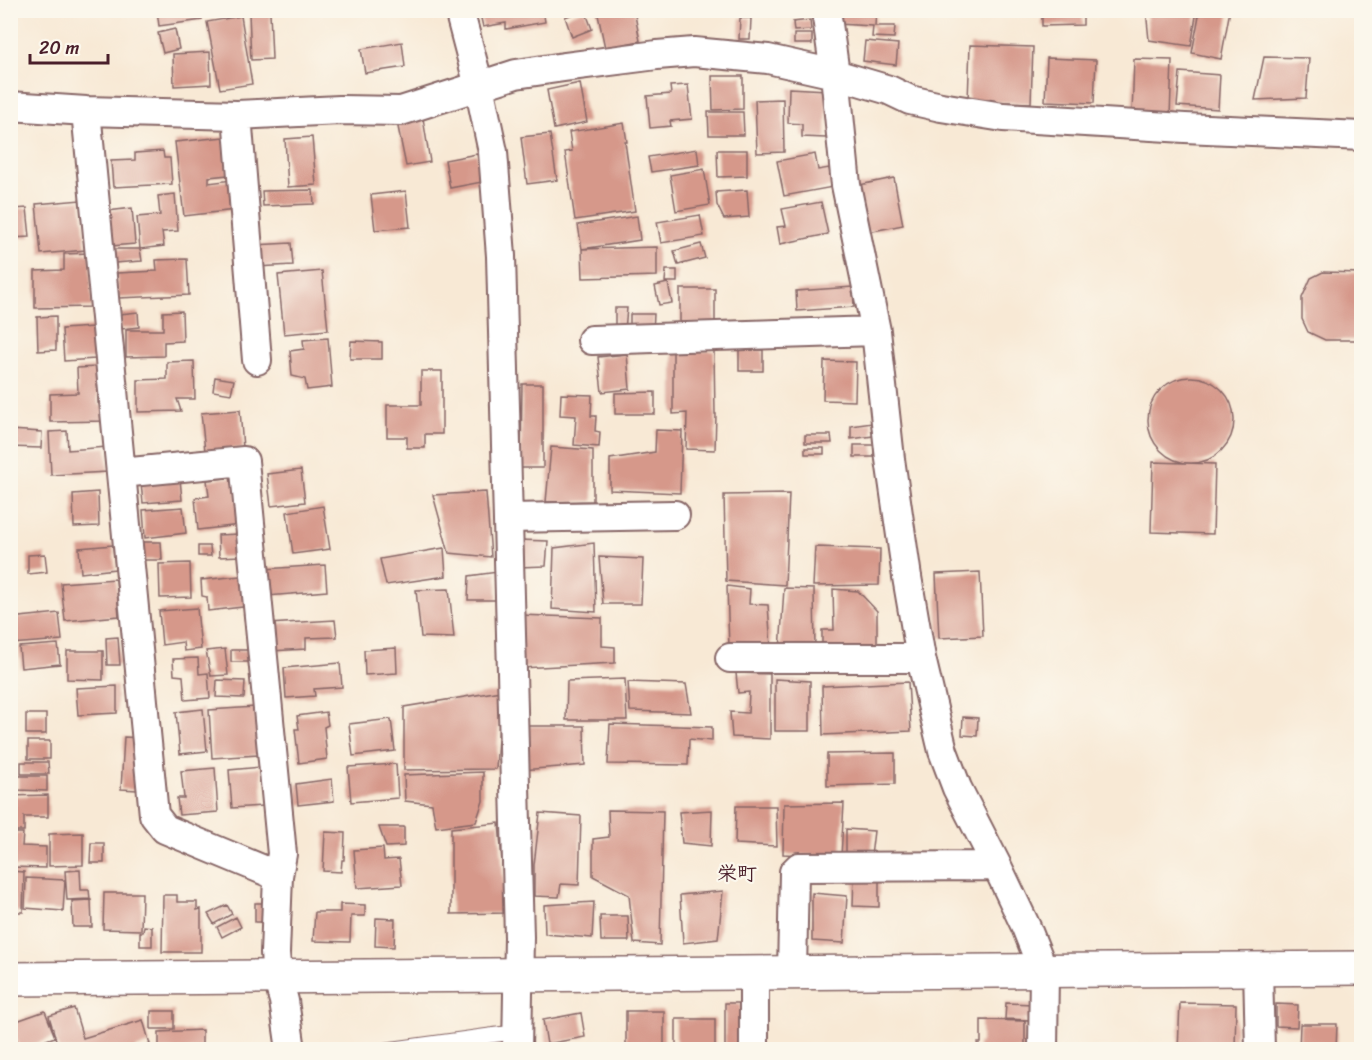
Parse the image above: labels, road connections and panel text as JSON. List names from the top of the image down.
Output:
{
  "districts": ["栄町"],
  "scale_bar": "20 m"
}
